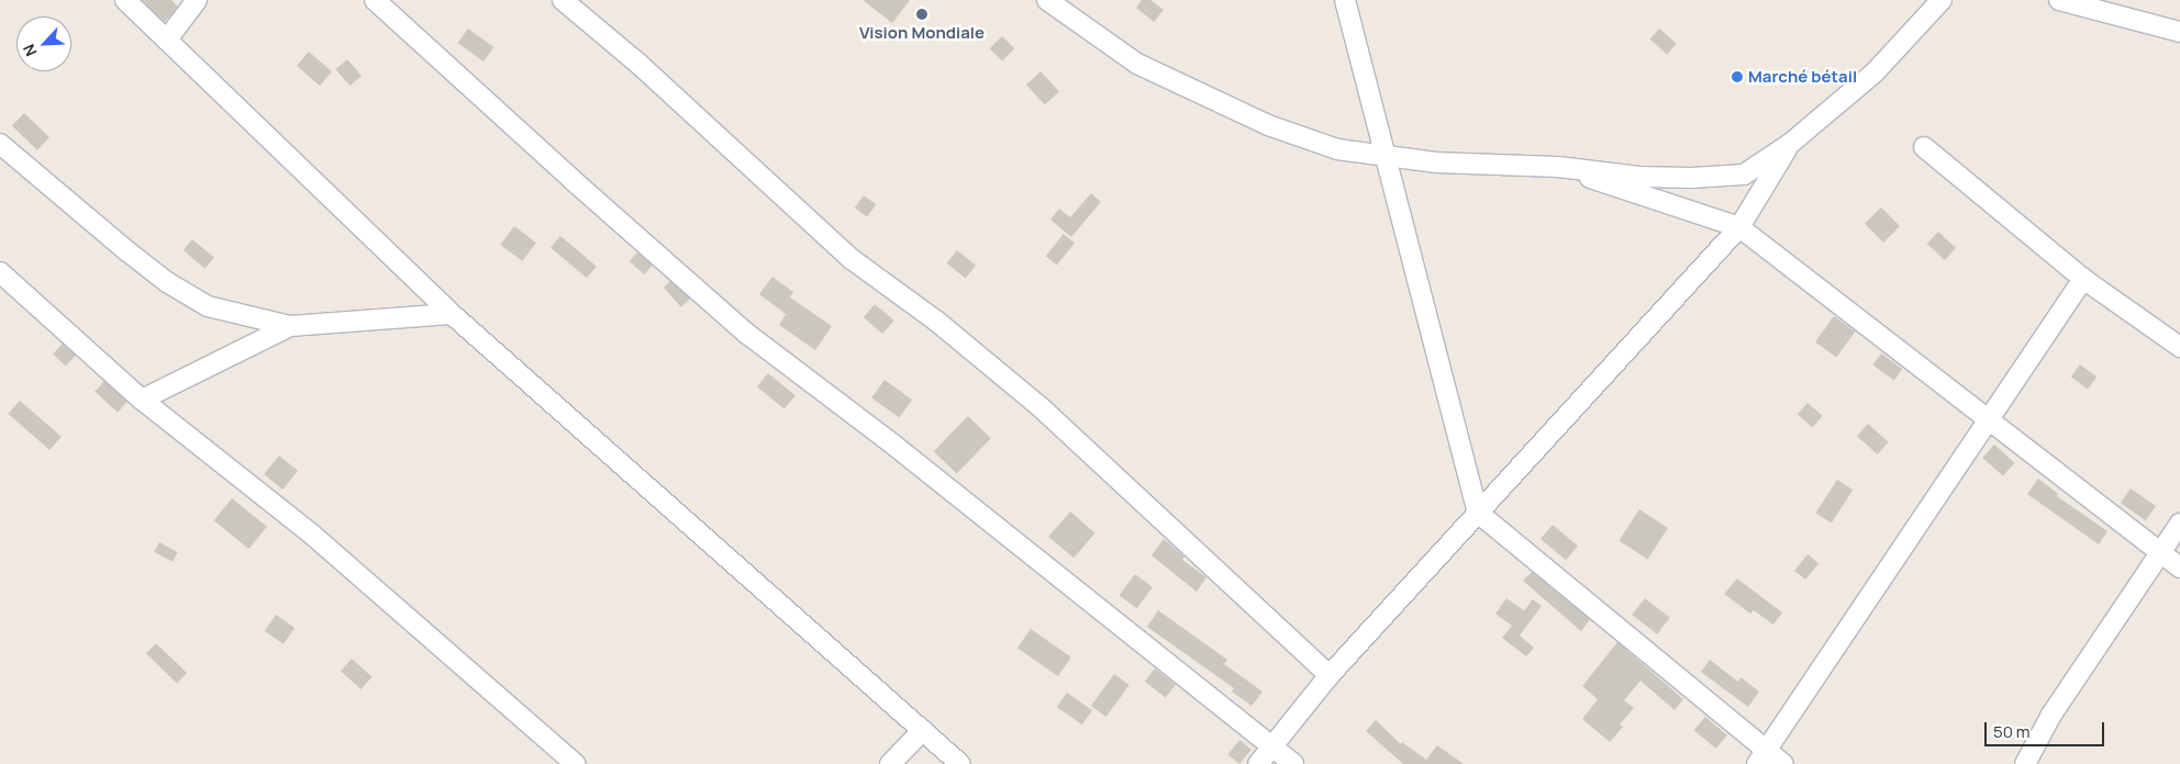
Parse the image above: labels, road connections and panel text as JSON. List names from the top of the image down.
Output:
{
  "places": ["Vision Mondiale", "Marché bétail"],
  "scale_bar": "50 m",
  "north": "bottom left"
}
